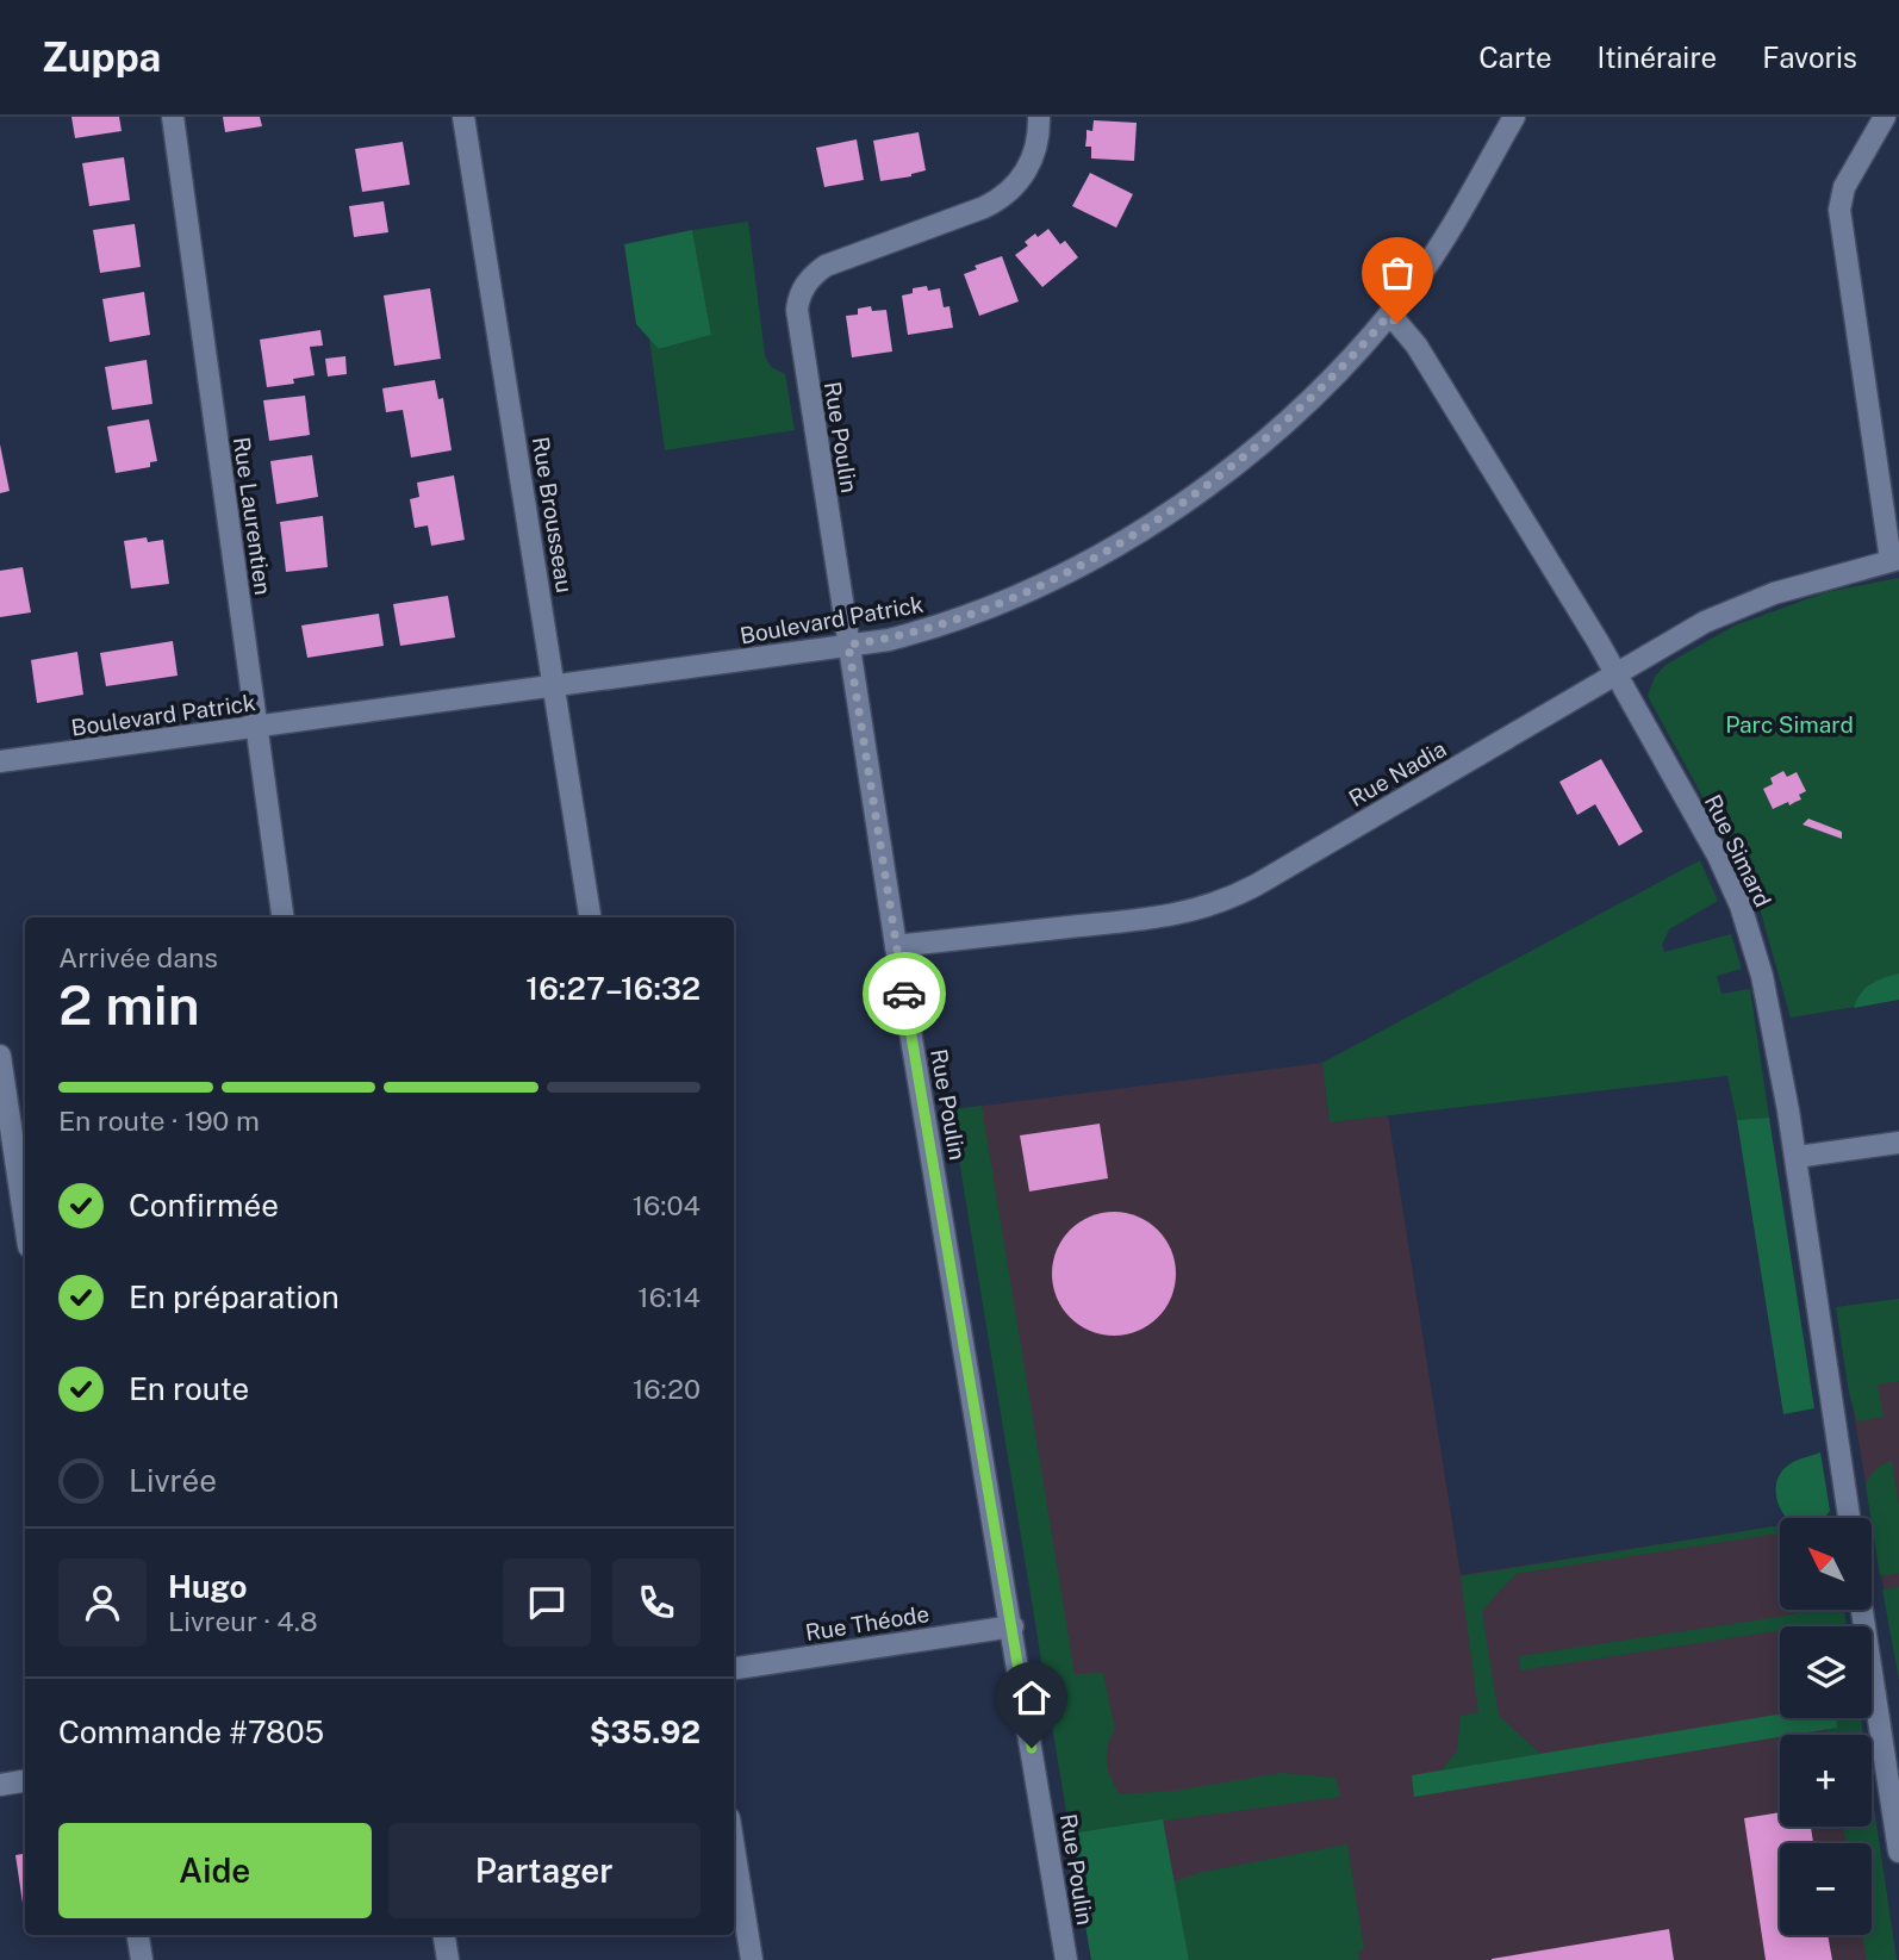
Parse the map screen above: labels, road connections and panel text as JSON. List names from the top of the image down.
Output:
{
  "streets": {
    "street": [
      "Rue Poulin",
      "Rue Brousseau",
      "Rue Laurentien",
      "Boulevard Patrick",
      "Rue Nadia",
      "Rue Simard",
      "Rue Théode"
    ]
  },
  "crossings": [
    ["Rue Poulin", "Boulevard Patrick"],
    ["Rue Poulin", "Rue Nadia"],
    ["Rue Poulin", "Rue Théode"],
    ["Rue Brousseau", "Boulevard Patrick"],
    ["Rue Laurentien", "Boulevard Patrick"],
    ["Boulevard Patrick", "Rue Simard"],
    ["Rue Nadia", "Rue Simard"]
  ],
  "parks": ["Parc Simard"],
  "north": "top left",
  "page": {
    "header": "Zuppa",
    "nav": ["Carte", "Itinéraire", "Favoris"],
    "heading": ["2 min", "Arrivée dans", "16:27–16:32"],
    "panel": [
      "Hugo",
      "Livreur · 4.8",
      "Commande #7805",
      "$35.92"
    ],
    "bar": "En route · 190 m",
    "list": [
      ["Confirmée", "16:04"],
      ["En préparation", "16:14"],
      ["En route", "16:20"],
      "Livrée"
    ],
    "map_buttons": ["+", "−"],
    "buttons": ["Aide", "Partager"]
  }
}
